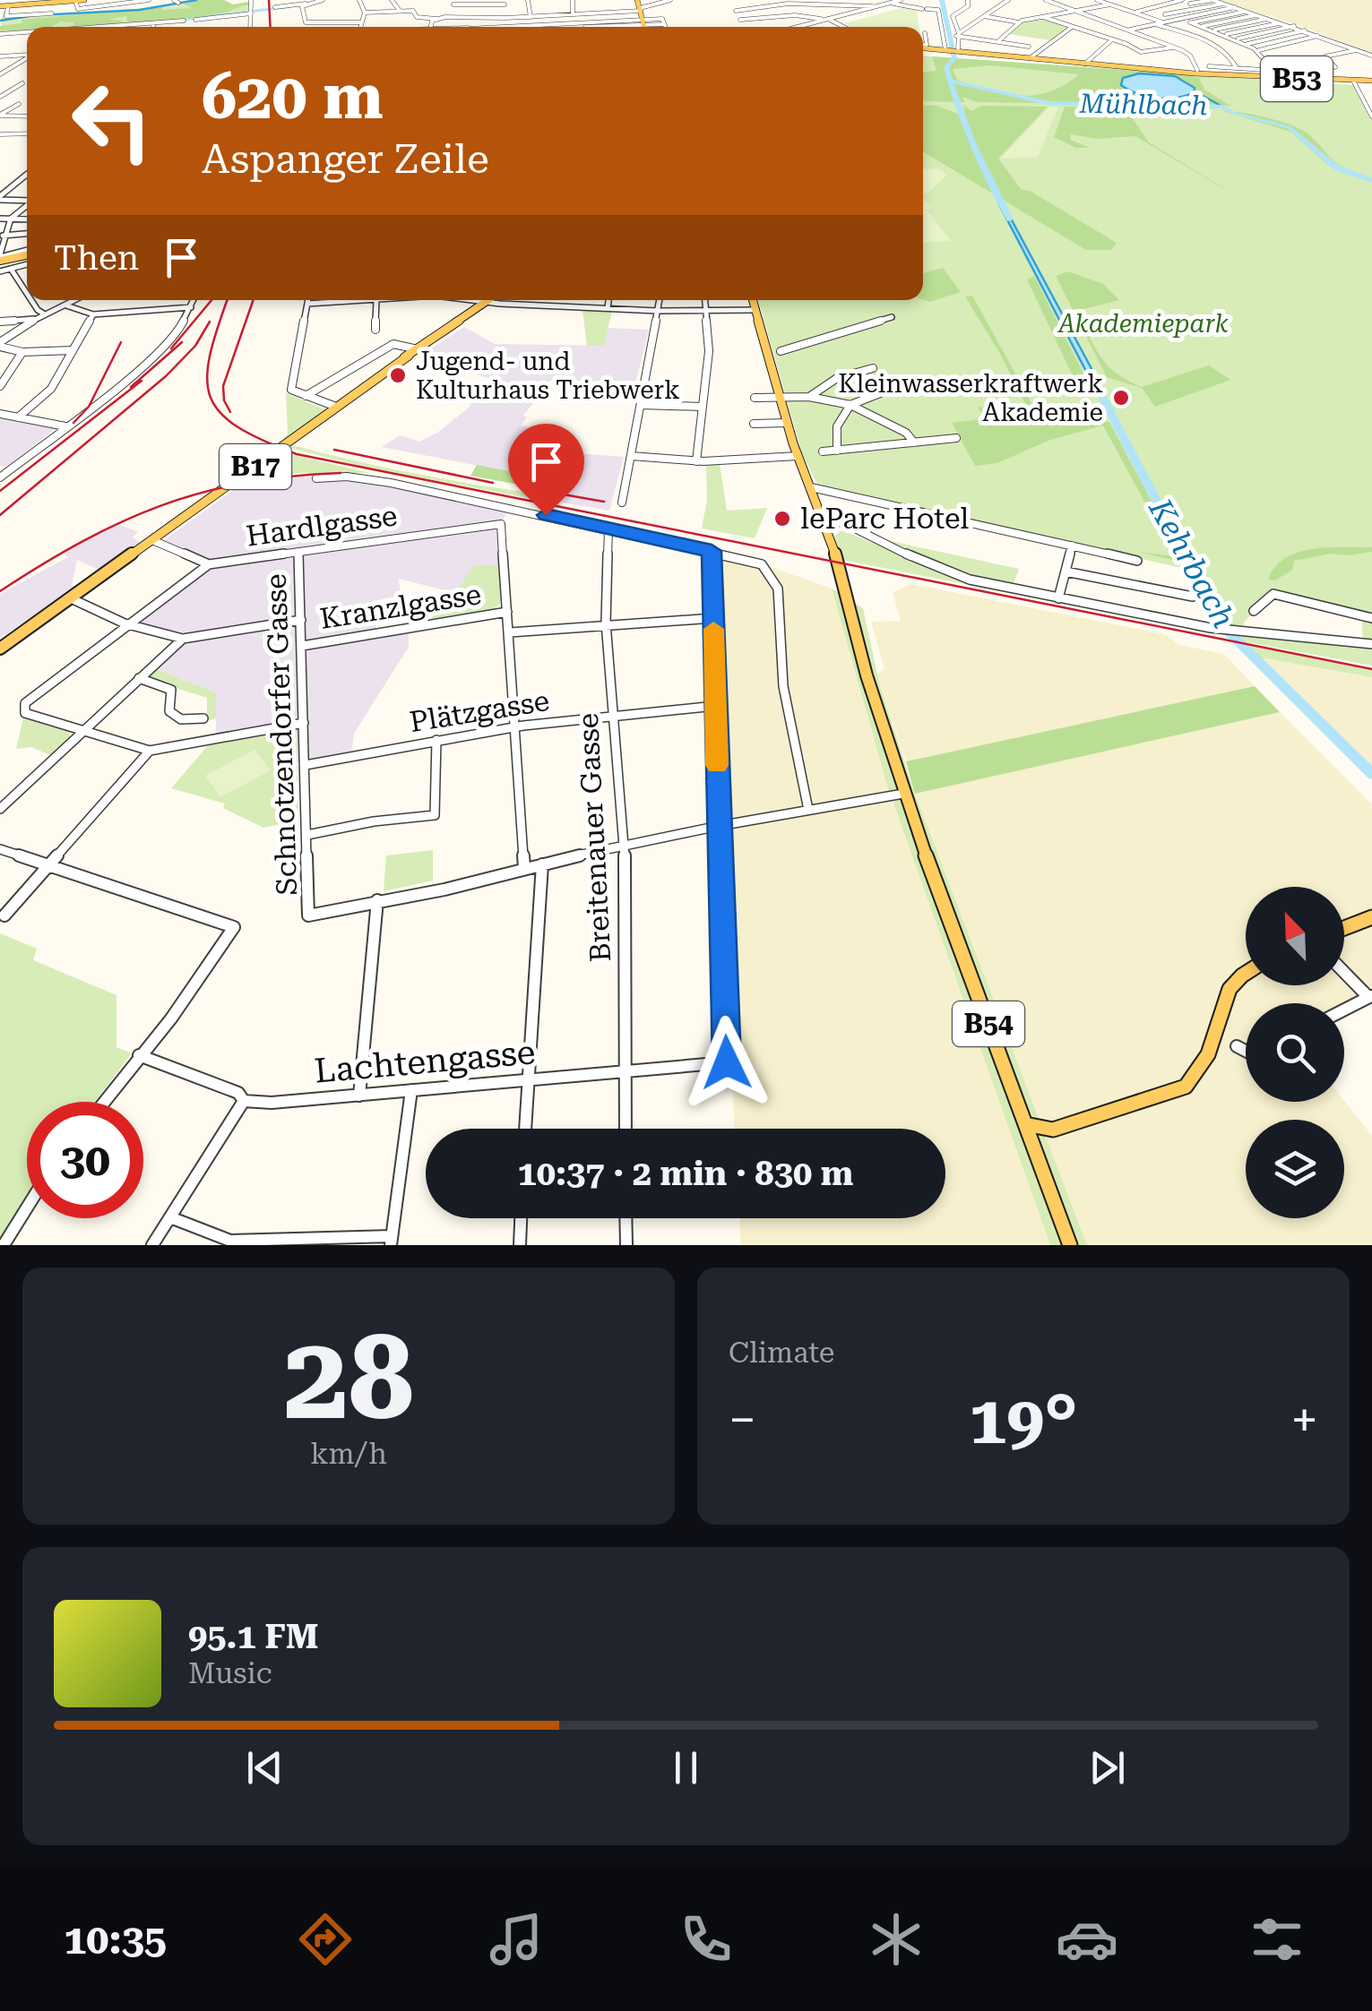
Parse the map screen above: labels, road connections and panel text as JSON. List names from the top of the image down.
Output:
{
  "streets": {
    "main road": ["B53", "B17", "B54"],
    "street": [
      "Hardlgasse",
      "Kranzlgasse",
      "Plätzgasse",
      "Schnotzendorfer Gasse",
      "Breitenauer Gasse",
      "Lachtengasse"
    ]
  },
  "crossings": [
    ["B17", "Hardlgasse"],
    ["Hardlgasse", "Schnotzendorfer Gasse"],
    ["Kranzlgasse", "Schnotzendorfer Gasse"],
    ["Plätzgasse", "Schnotzendorfer Gasse"],
    ["Plätzgasse", "Breitenauer Gasse"],
    ["Breitenauer Gasse", "Lachtengasse"]
  ],
  "water": ["Mühlbach", "Kehrbach"],
  "parks": ["Akademiepark"],
  "places": ["Jugend- und Kulturhaus Triebwerk", "Kleinwasserkraftwerk Akademie", "leParc Hotel"],
  "north": "top left",
  "page": {
    "turn": ["620 m", "Aspanger Zeile"],
    "then": "Then",
    "limit": "30",
    "trip": "10:37 · 2 min · 830 m",
    "tile": [
      ["28", "km/h"],
      "Climate"
    ],
    "heat": ["−", "19°", "+"],
    "song": ["95.1 FM", "Music"],
    "tabs": "10:35"
  }
}
